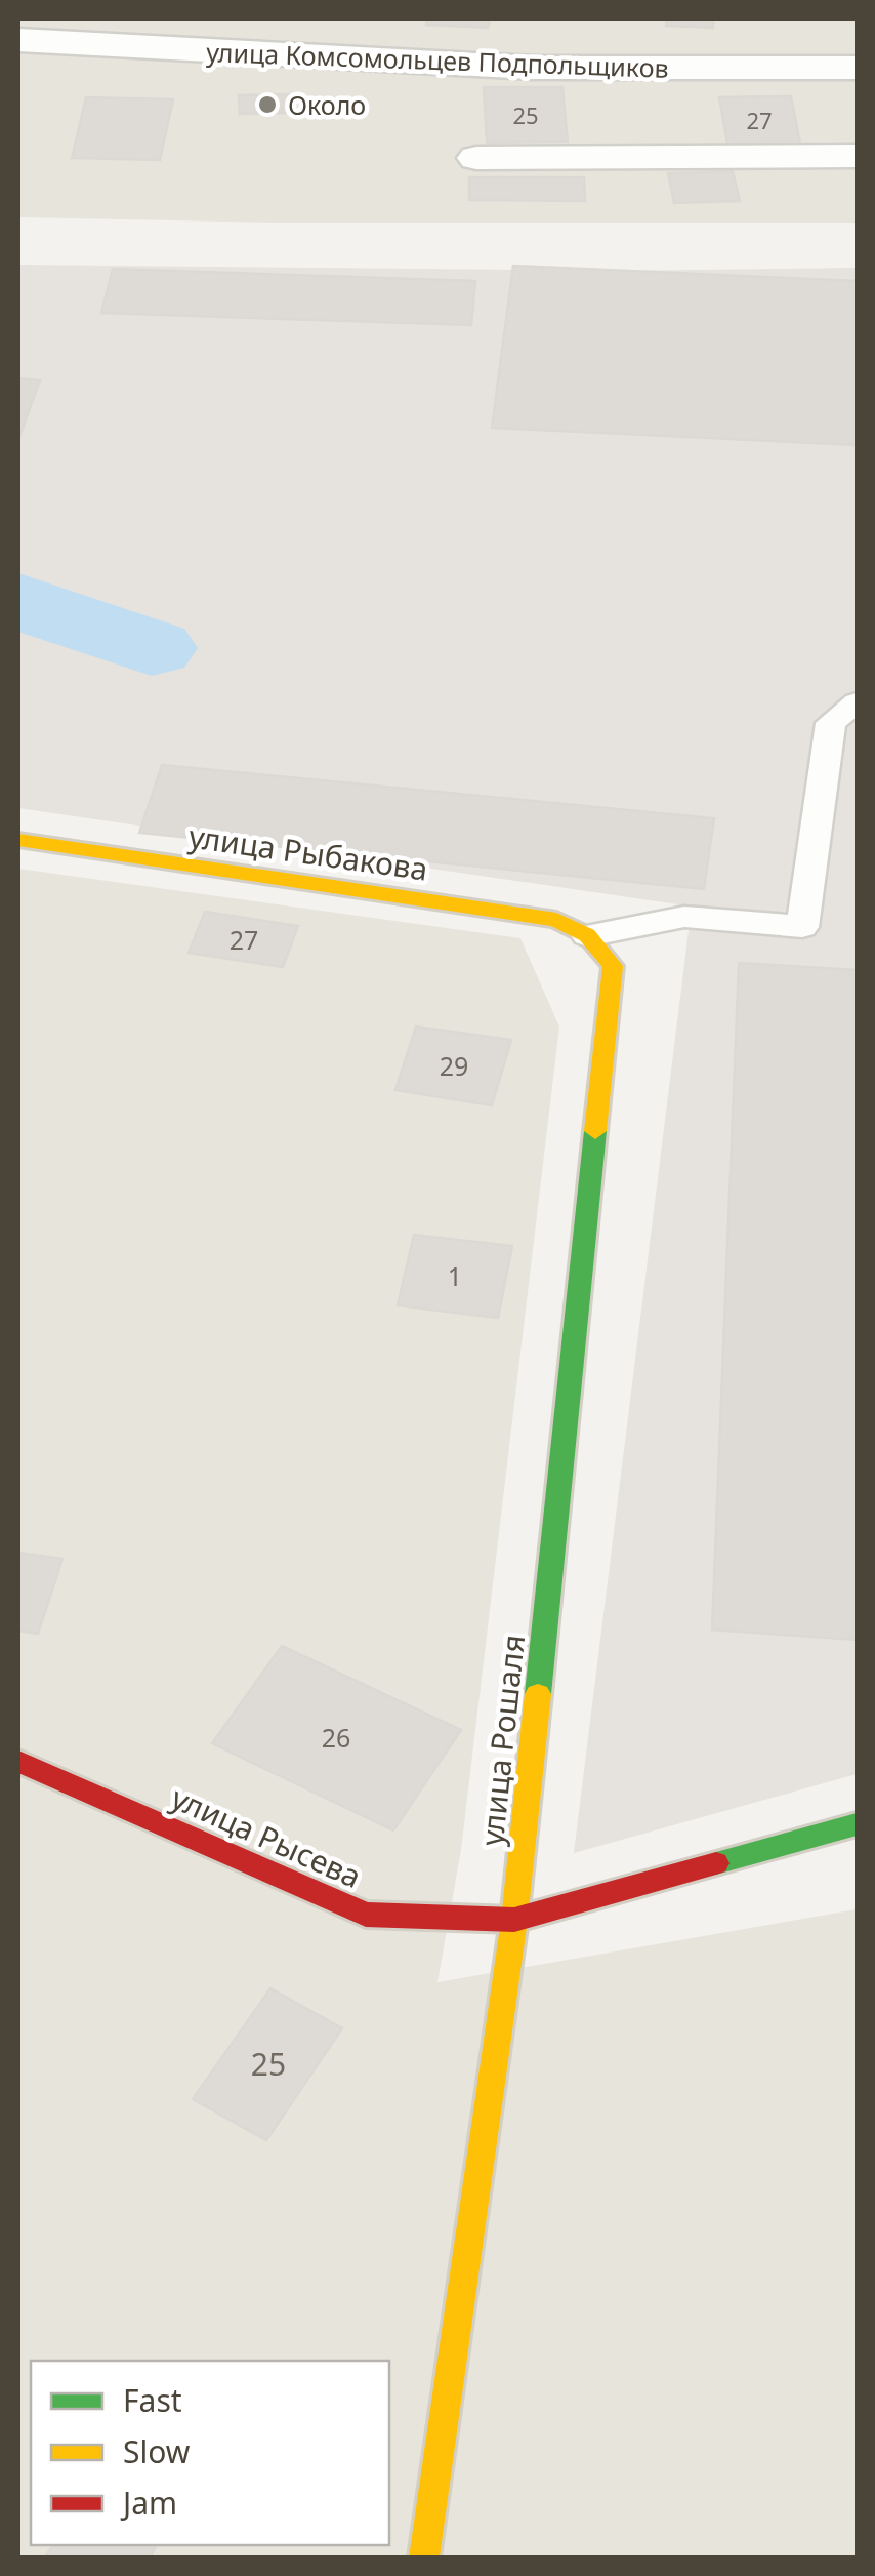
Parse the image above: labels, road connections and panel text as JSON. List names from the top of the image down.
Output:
{
  "streets": {
    "street": [
      "улица Комсомольцев Подпольщиков",
      "улица Рыбакова",
      "улица Рошаля",
      "улица Рысева"
    ]
  },
  "crossings": [
    ["улица Рыбакова", "улица Рошаля"],
    ["улица Рошаля", "улица Рысева"]
  ],
  "places": ["Около"],
  "house_numbers": [
    "25",
    "27",
    "27",
    "29",
    "1",
    "26",
    "25"
  ],
  "legend": ["Fast", "Slow", "Jam"]
}
